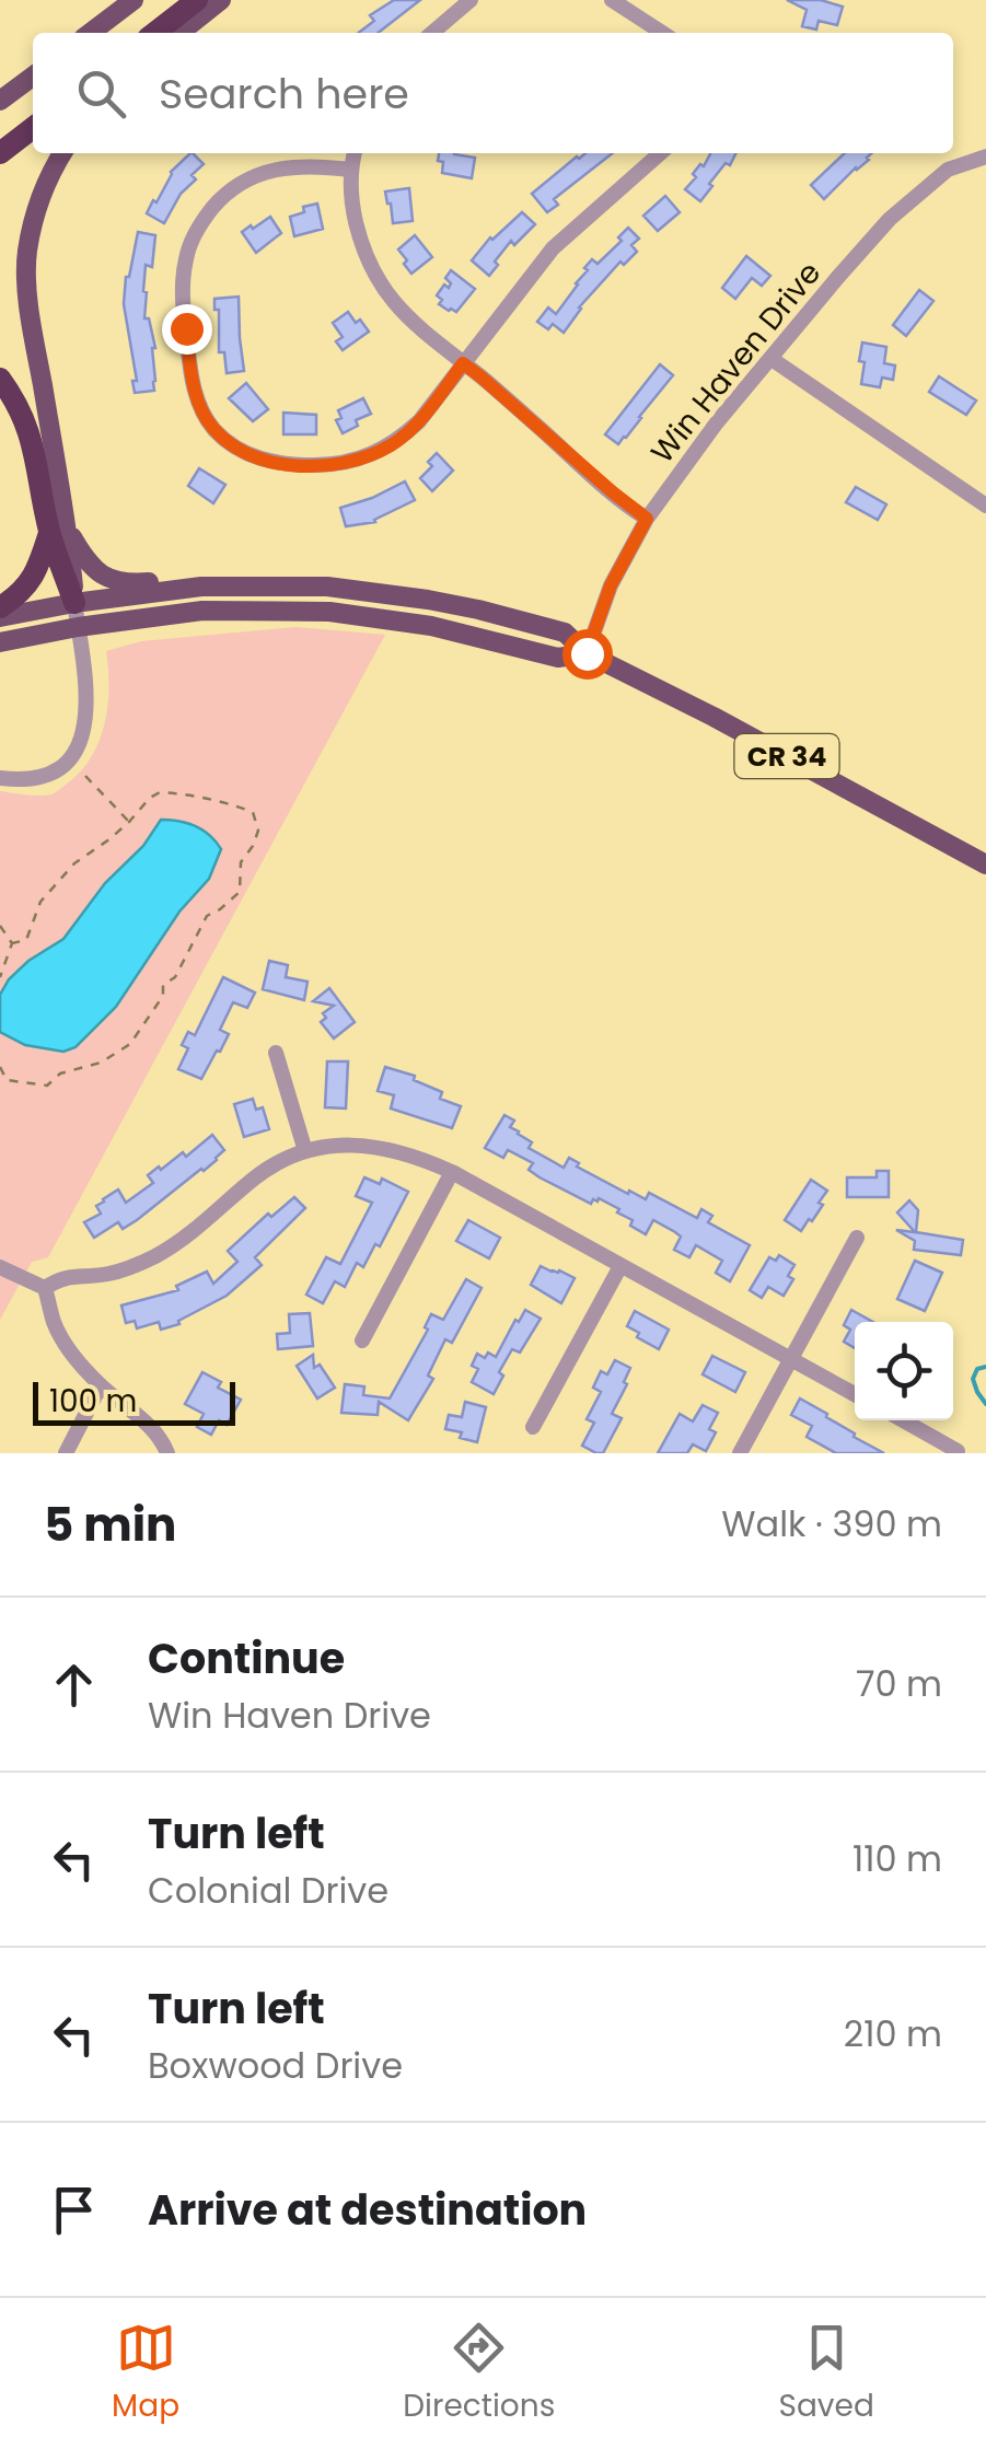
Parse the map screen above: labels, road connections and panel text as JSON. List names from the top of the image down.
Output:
{
  "streets": {
    "main road": ["CR 34"],
    "street": ["Win Haven Drive"]
  },
  "crossings": [
    ["Win Haven Drive", "CR 34"]
  ],
  "scale_bar": "100 m",
  "page": {
    "search": "Search here",
    "scale": "100 m",
    "heading": ["5 min", "Walk · 390 m"],
    "list": [
      ["Continue", "Win Haven Drive", "70 m"],
      ["Turn left", "Colonial Drive", "110 m"],
      ["Turn left", "Boxwood Drive", "210 m"],
      "Arrive at destination"
    ],
    "nav": ["Map", "Directions", "Saved"]
  }
}
